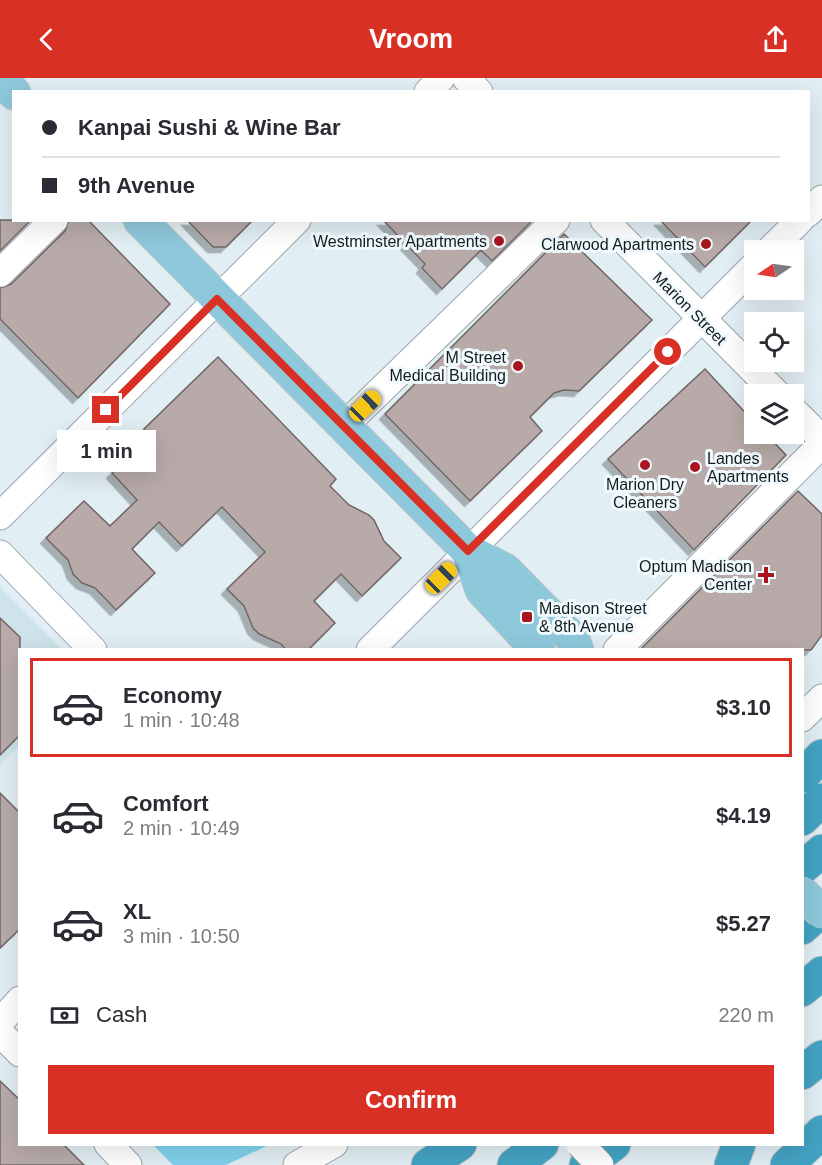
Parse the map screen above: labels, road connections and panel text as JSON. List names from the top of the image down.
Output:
{
  "streets": {
    "street": ["Marion Street"]
  },
  "places": {
    "other": [
      "Westminster Apartments",
      "Clarwood Apartments",
      "M Street Medical Building",
      "Marion Dry Cleaners",
      "Landes Apartments"
    ],
    "health": ["Optum Madison Center"],
    "transit": ["Madison Street & 8th Avenue"]
  },
  "north": "left",
  "page": {
    "header": "Vroom",
    "banner": ["Kanpai Sushi & Wine Bar", "9th Avenue"],
    "bubble": "1 min",
    "list": [
      {
        "name": "Economy",
        "note": "1 min · 10:48",
        "value": "$3.10"
      },
      {
        "name": "Comfort",
        "note": "2 min · 10:49",
        "value": "$4.19"
      },
      {
        "name": "XL",
        "note": "3 min · 10:50",
        "value": "$5.27"
      }
    ],
    "pay": ["Cash", "220 m"],
    "buttons": "Confirm"
  }
}
